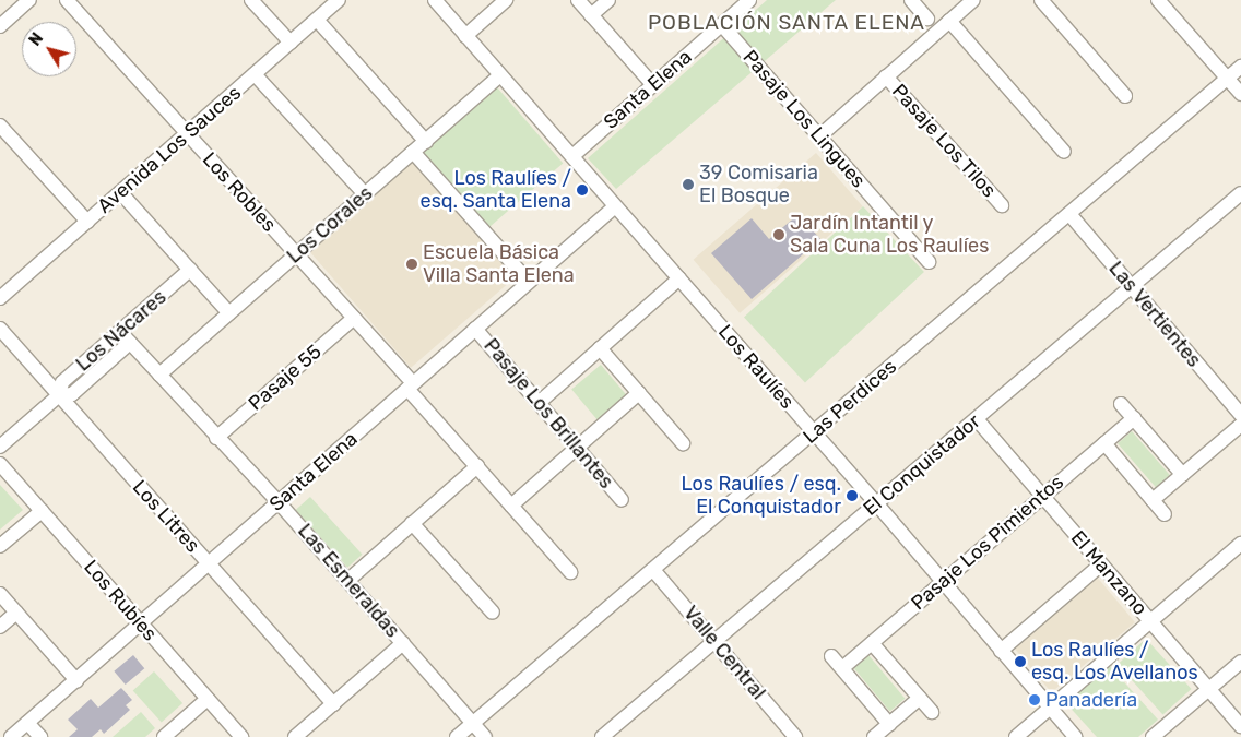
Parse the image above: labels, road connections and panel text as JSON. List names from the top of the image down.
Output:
{
  "streets": {
    "street": [
      "Santa Elena",
      "Pasaje Los Lingues",
      "Pasaje Los Tilos",
      "Avenida Los Sauces",
      "Los Robles",
      "Los Corales",
      "Las Vertientes",
      "Los Nácares",
      "Los Raulíes",
      "Pasaje 55",
      "Las Perdices",
      "Pasaje Los Brillantes",
      "El Conquistador",
      "Los Litres",
      "Pasaje Los Pimientos",
      "El Manzano",
      "Las Esmeraldas",
      "Los Rubíes",
      "Valle Central"
    ]
  },
  "crossings": [
    ["Santa Elena", "Pasaje Los Lingues"],
    ["Santa Elena", "Los Robles"],
    ["Santa Elena", "Los Raulíes"],
    ["Santa Elena", "Pasaje Los Brillantes"],
    ["Santa Elena", "Los Litres"],
    ["Santa Elena", "Las Esmeraldas"],
    ["Santa Elena", "Los Rubíes"],
    ["Avenida Los Sauces", "Los Robles"],
    ["Los Robles", "Los Corales"],
    ["Los Robles", "Pasaje 55"],
    ["Los Corales", "Los Raulíes"],
    ["Los Corales", "Las Esmeraldas"],
    ["Las Vertientes", "Las Perdices"],
    ["Las Vertientes", "El Conquistador"],
    ["Los Nácares", "Los Litres"],
    ["Los Nácares", "Las Esmeraldas"],
    ["Los Raulíes", "Las Perdices"],
    ["Los Raulíes", "El Conquistador"],
    ["Los Raulíes", "Pasaje Los Pimientos"],
    ["Pasaje 55", "Las Esmeraldas"],
    ["Las Perdices", "Las Esmeraldas"],
    ["Las Perdices", "Valle Central"],
    ["El Conquistador", "El Manzano"],
    ["El Conquistador", "Valle Central"],
    ["Pasaje Los Pimientos", "El Manzano"]
  ],
  "districts": ["POBLACIÓN SANTA ELENA"],
  "places": [
    "39 Comisaria El Bosque",
    "Los Raulíes / esq. Santa Elena",
    "Jardín Intantil y Sala Cuna Los Raulíes",
    "Escuela Básica Villa Santa Elena",
    "Los Raulíes / esq. El Conquistador",
    "Los Raulíes / esq. Los Avellanos",
    "Panadería"
  ],
  "north": "top left"
}
